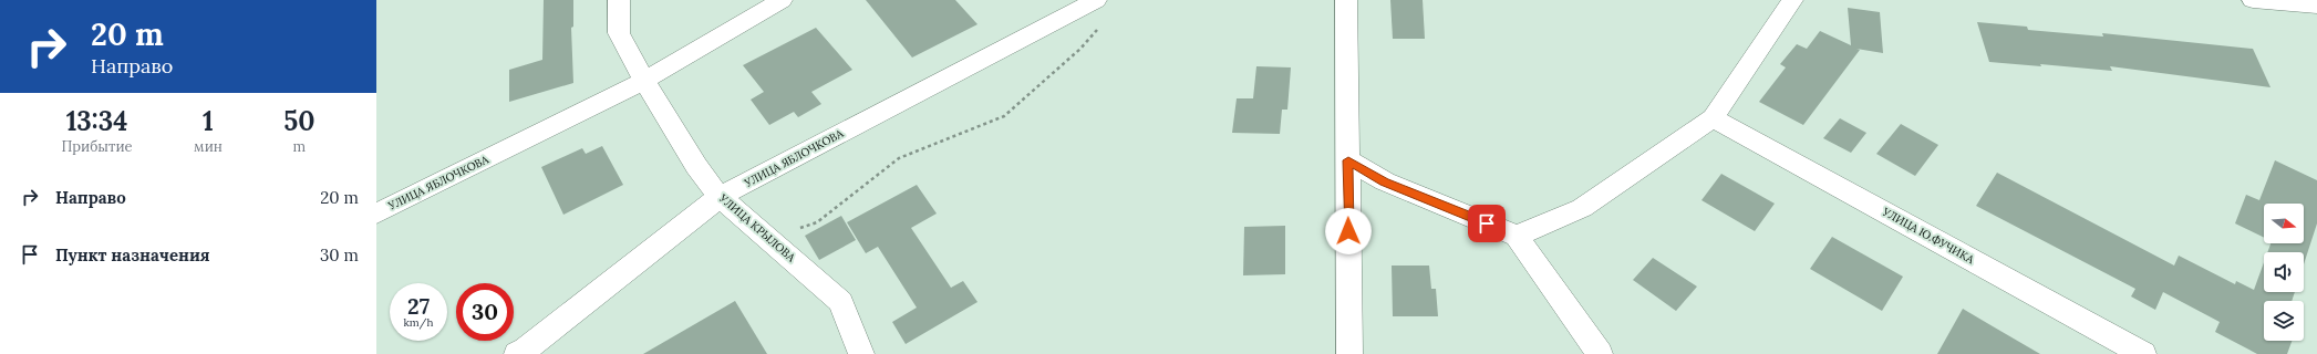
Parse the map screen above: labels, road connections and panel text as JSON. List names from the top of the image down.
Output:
{
  "streets": {
    "street": ["УЛИЦА ЯБЛОЧКОВА", "УЛИЦА КРЫЛОВА", "УЛИЦА Ю.ФУЧИКА"]
  },
  "crossings": [
    ["УЛИЦА ЯБЛОЧКОВА", "УЛИЦА КРЫЛОВА"]
  ],
  "north": "right",
  "page": {
    "turn": ["20 m", "Направо"],
    "eta": [
      "13:34",
      "Прибытие",
      "1",
      "мин",
      "50",
      "m"
    ],
    "list": [
      {
        "name": "Направо",
        "value": "20 m"
      },
      {
        "name": "Пункт назначения",
        "value": "30 m"
      }
    ],
    "speed": "27 km/h",
    "limit": "30"
  }
}
